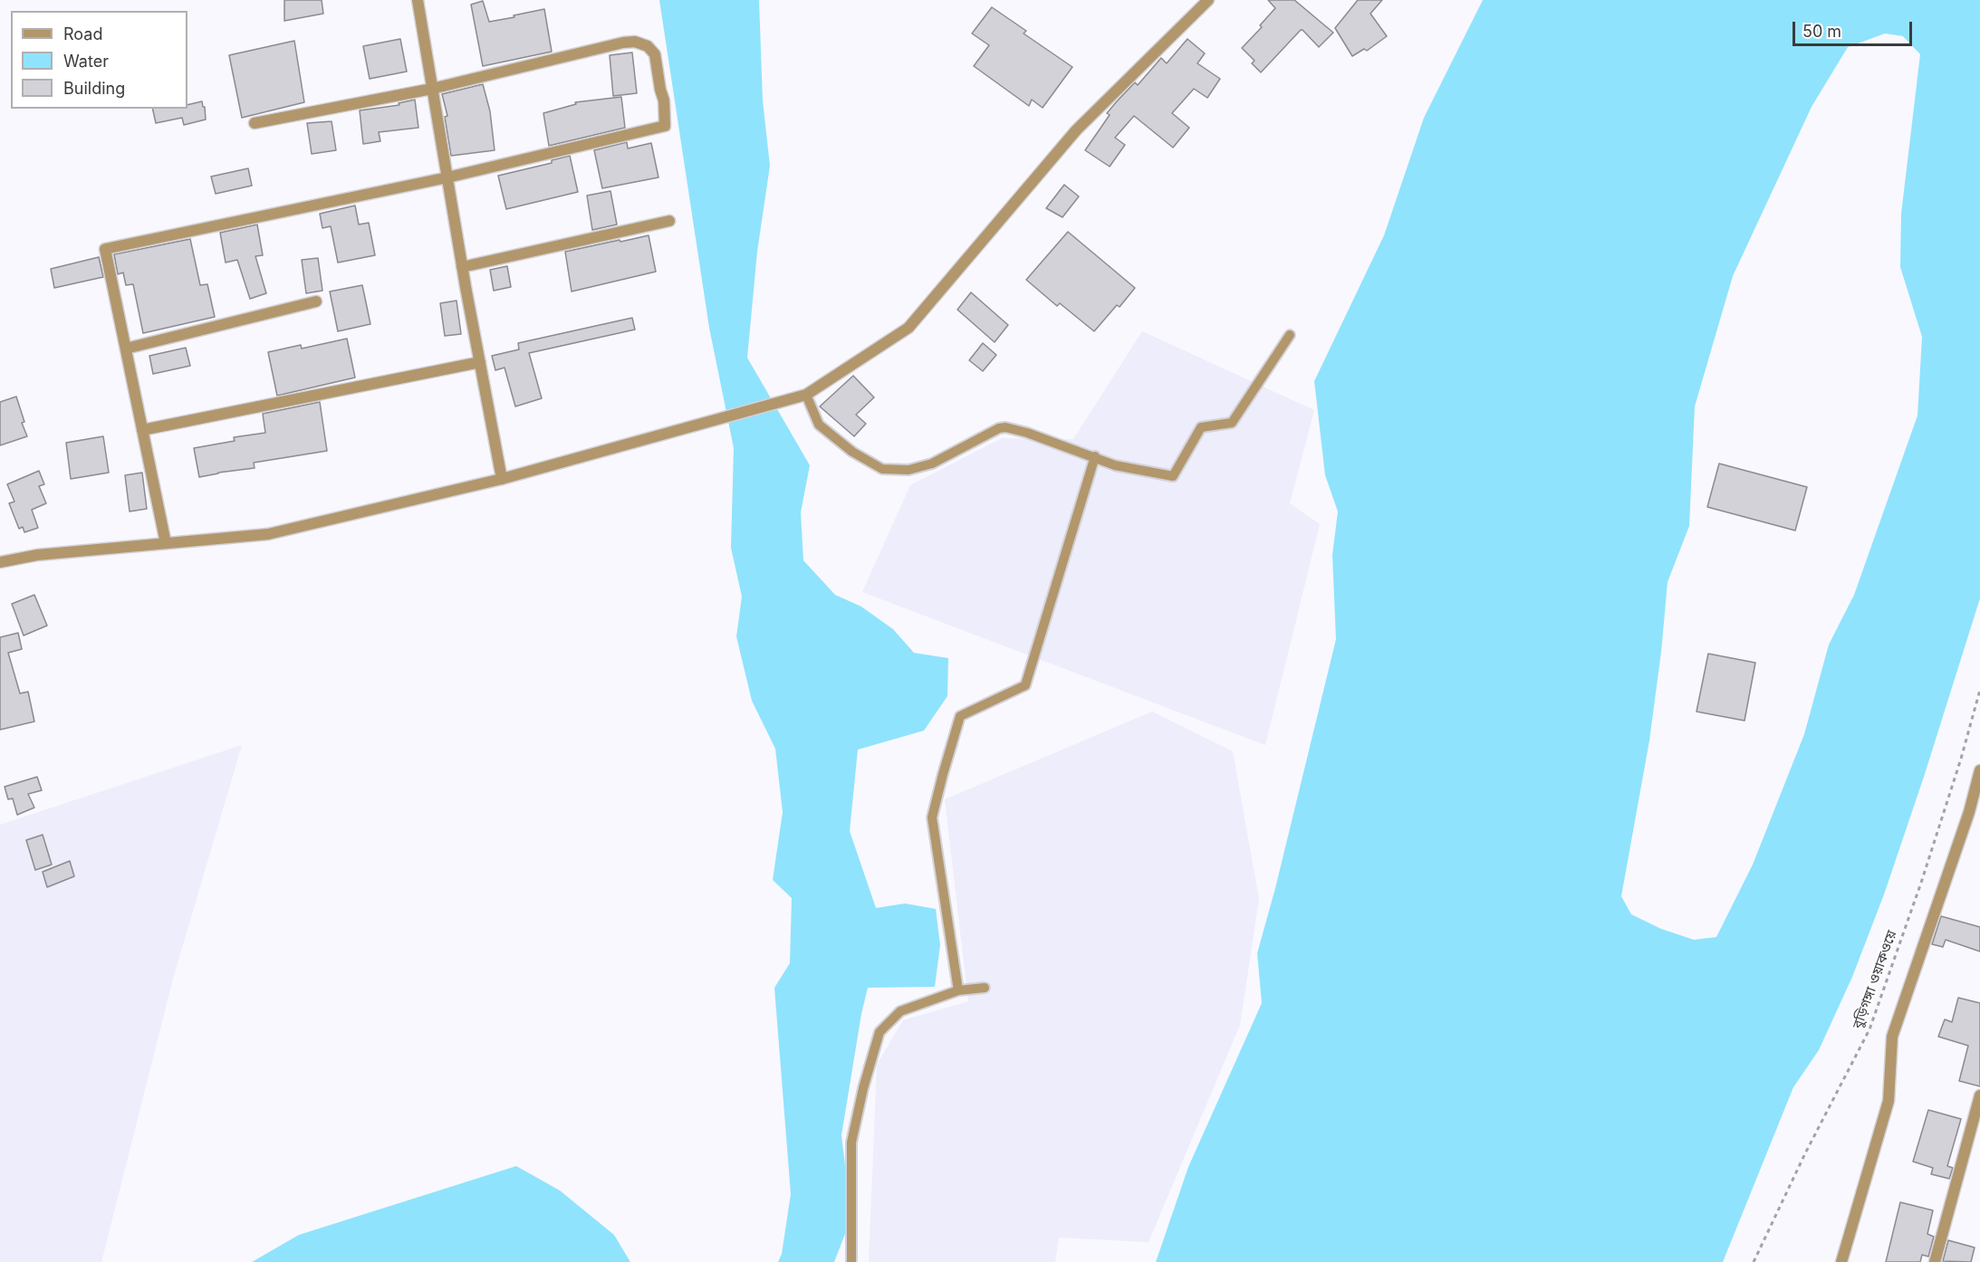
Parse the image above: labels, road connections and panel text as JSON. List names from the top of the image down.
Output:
{
  "streets": {
    "path": ["বুড়িগঙ্গা ওয়াকওয়ে"]
  },
  "legend": ["Road", "Water", "Building"],
  "scale_bar": "50 m"
}
